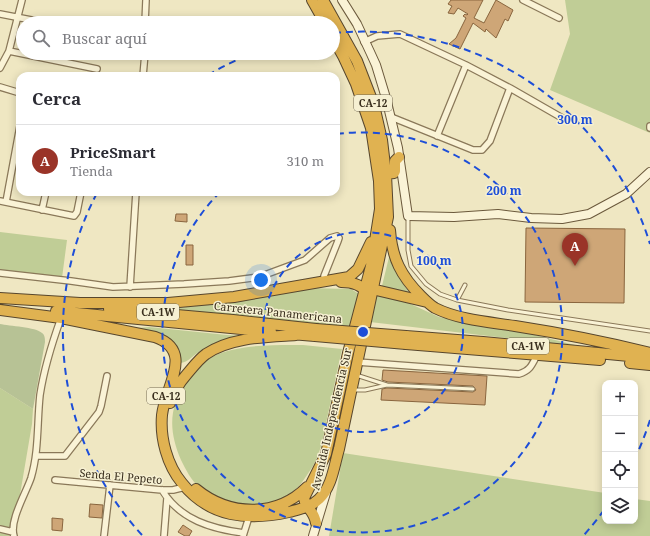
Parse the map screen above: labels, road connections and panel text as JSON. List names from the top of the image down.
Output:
{
  "streets": {
    "highway": [
      "CA-12",
      "CA-1W",
      "Carretera Panamericana",
      "Avenida Independencia Sur"
    ],
    "street": ["Senda El Pepeto"]
  },
  "crossings": [
    ["CA-12", "Carretera Panamericana"],
    ["CA-12", "Avenida Independencia Sur"],
    ["CA-12", "Senda El Pepeto"]
  ],
  "page": {
    "search": "Buscar aquí",
    "heading": "Cerca",
    "list": [
      {
        "mark": "A",
        "name": "PriceSmart",
        "note": "Tienda",
        "value": "310 m"
      }
    ],
    "pins": "A",
    "map_buttons": ["+", "−"]
  },
  "rings": ["300 m", "200 m", "100 m"]
}
